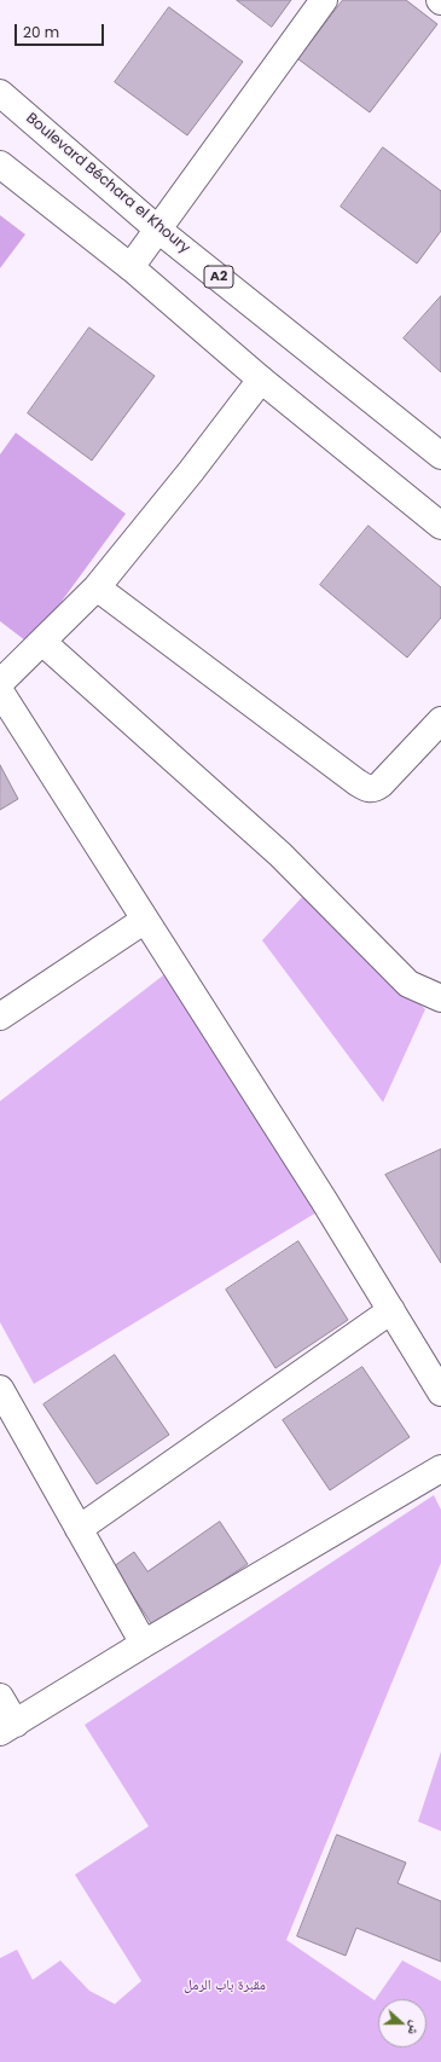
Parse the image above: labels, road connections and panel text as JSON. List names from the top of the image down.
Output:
{
  "streets": {
    "main road": ["Boulevard Béchara el Khoury", "A2"]
  },
  "parks": ["مقبرة باب الرمل"],
  "scale_bar": "20 m",
  "north": "right"
}
